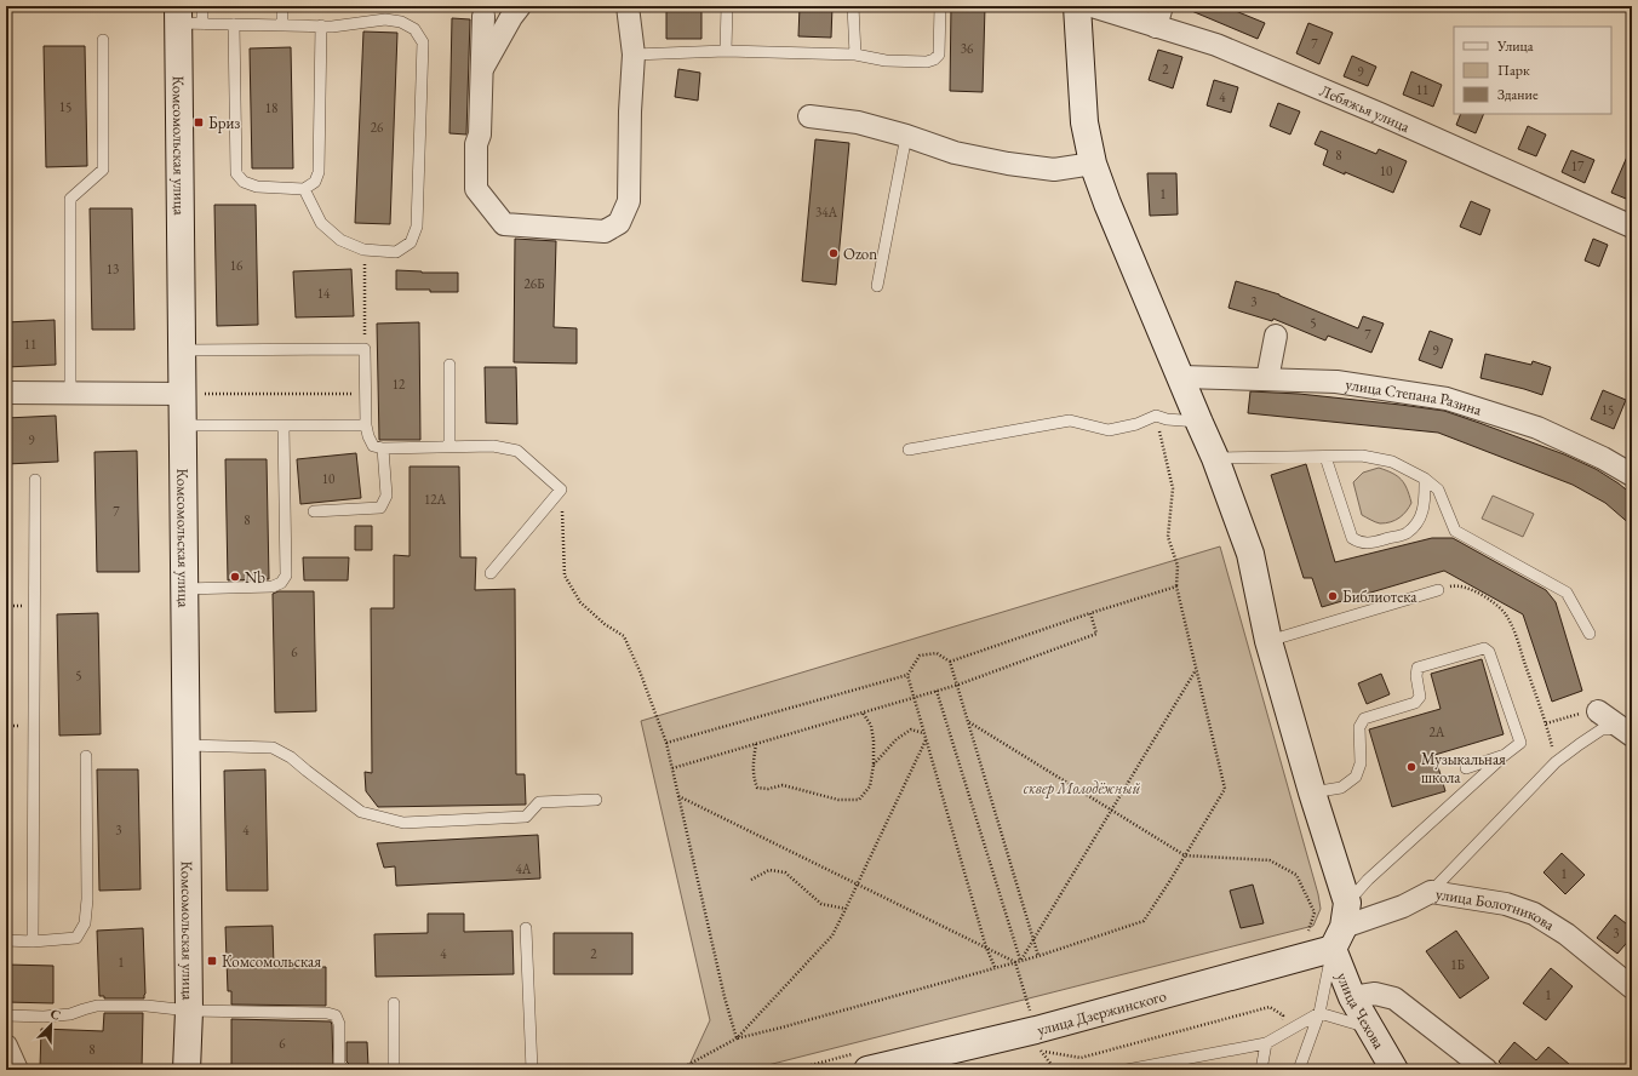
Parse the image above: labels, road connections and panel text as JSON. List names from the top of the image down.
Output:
{
  "streets": {
    "street": [
      "Лебяжья улица",
      "Комсомольская улица",
      "улица Степана Разина",
      "улица Болотникова",
      "улица Чехова",
      "улица Дзержинского"
    ]
  },
  "crossings": [
    ["улица Степана Разина", "улица Чехова"],
    ["улица Болотникова", "улица Чехова"],
    ["улица Болотникова", "улица Дзержинского"],
    ["улица Чехова", "улица Дзержинского"]
  ],
  "parks": ["сквер Молодёжный"],
  "places": {
    "transit": ["Бриз", "Комсомольская"],
    "other": [
      "Ozon",
      "Nb",
      "Библиотека",
      "Музыкальная школа"
    ]
  },
  "house_numbers": [
    "7",
    "36",
    "2",
    "9",
    "11",
    "4",
    "15",
    "18",
    "26",
    "8",
    "17",
    "10",
    "1",
    "34А",
    "16",
    "13",
    "26Б",
    "14",
    "3",
    "5",
    "7",
    "11",
    "9",
    "12",
    "15",
    "9",
    "10",
    "12А",
    "7",
    "8",
    "6",
    "5",
    "2А",
    "3",
    "4",
    "4А",
    "1",
    "3",
    "4",
    "2",
    "1",
    "1Б",
    "1",
    "6",
    "8"
  ],
  "legend": ["Улица", "Парк", "Здание"],
  "north": "top right"
}
